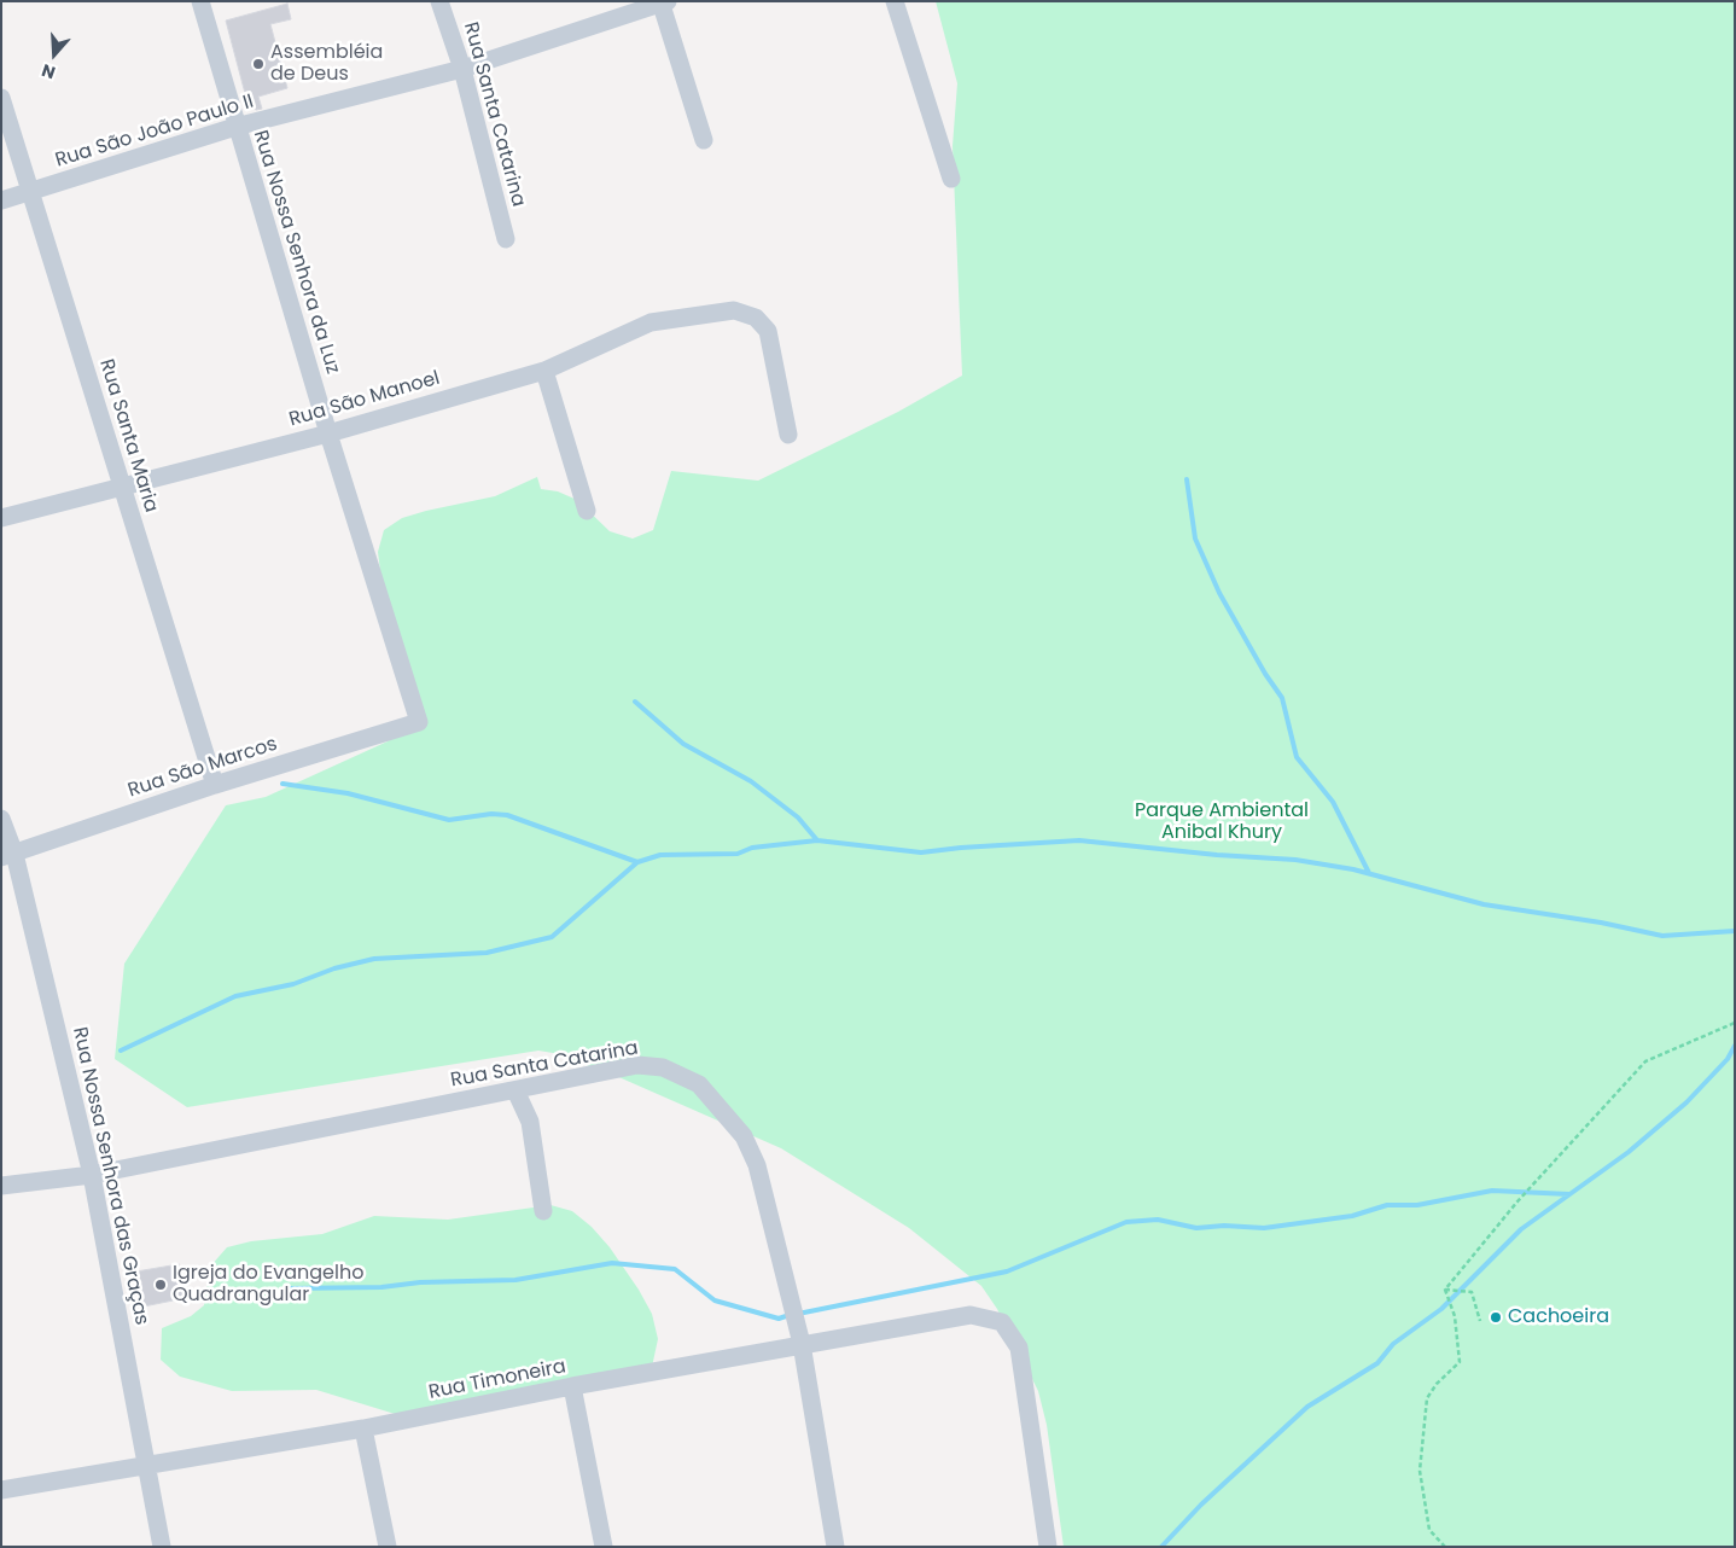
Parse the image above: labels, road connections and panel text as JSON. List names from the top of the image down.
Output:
{
  "streets": {
    "street": [
      "Rua Santa Catarina",
      "Rua São João Paulo II",
      "Rua Nossa Senhora da Luz",
      "Rua São Manoel",
      "Rua Santa Maria",
      "Rua São Marcos",
      "Rua Nossa Senhora das Graças",
      "Rua Timoneira"
    ]
  },
  "crossings": [
    ["Rua Santa Catarina", "Rua São João Paulo II"],
    ["Rua Santa Catarina", "Rua Nossa Senhora das Graças"],
    ["Rua Santa Catarina", "Rua Timoneira"],
    ["Rua São João Paulo II", "Rua Nossa Senhora da Luz"],
    ["Rua São João Paulo II", "Rua Santa Maria"],
    ["Rua Nossa Senhora da Luz", "Rua São Manoel"],
    ["Rua Nossa Senhora da Luz", "Rua São Marcos"],
    ["Rua São Manoel", "Rua Santa Maria"],
    ["Rua Santa Maria", "Rua São Marcos"],
    ["Rua São Marcos", "Rua Nossa Senhora das Graças"],
    ["Rua Nossa Senhora das Graças", "Rua Timoneira"]
  ],
  "parks": ["Parque Ambiental Anibal Khury"],
  "places": ["Assembléia de Deus", "Igreja do Evangelho Quadrangular", "Cachoeira"],
  "north": "bottom"
}
